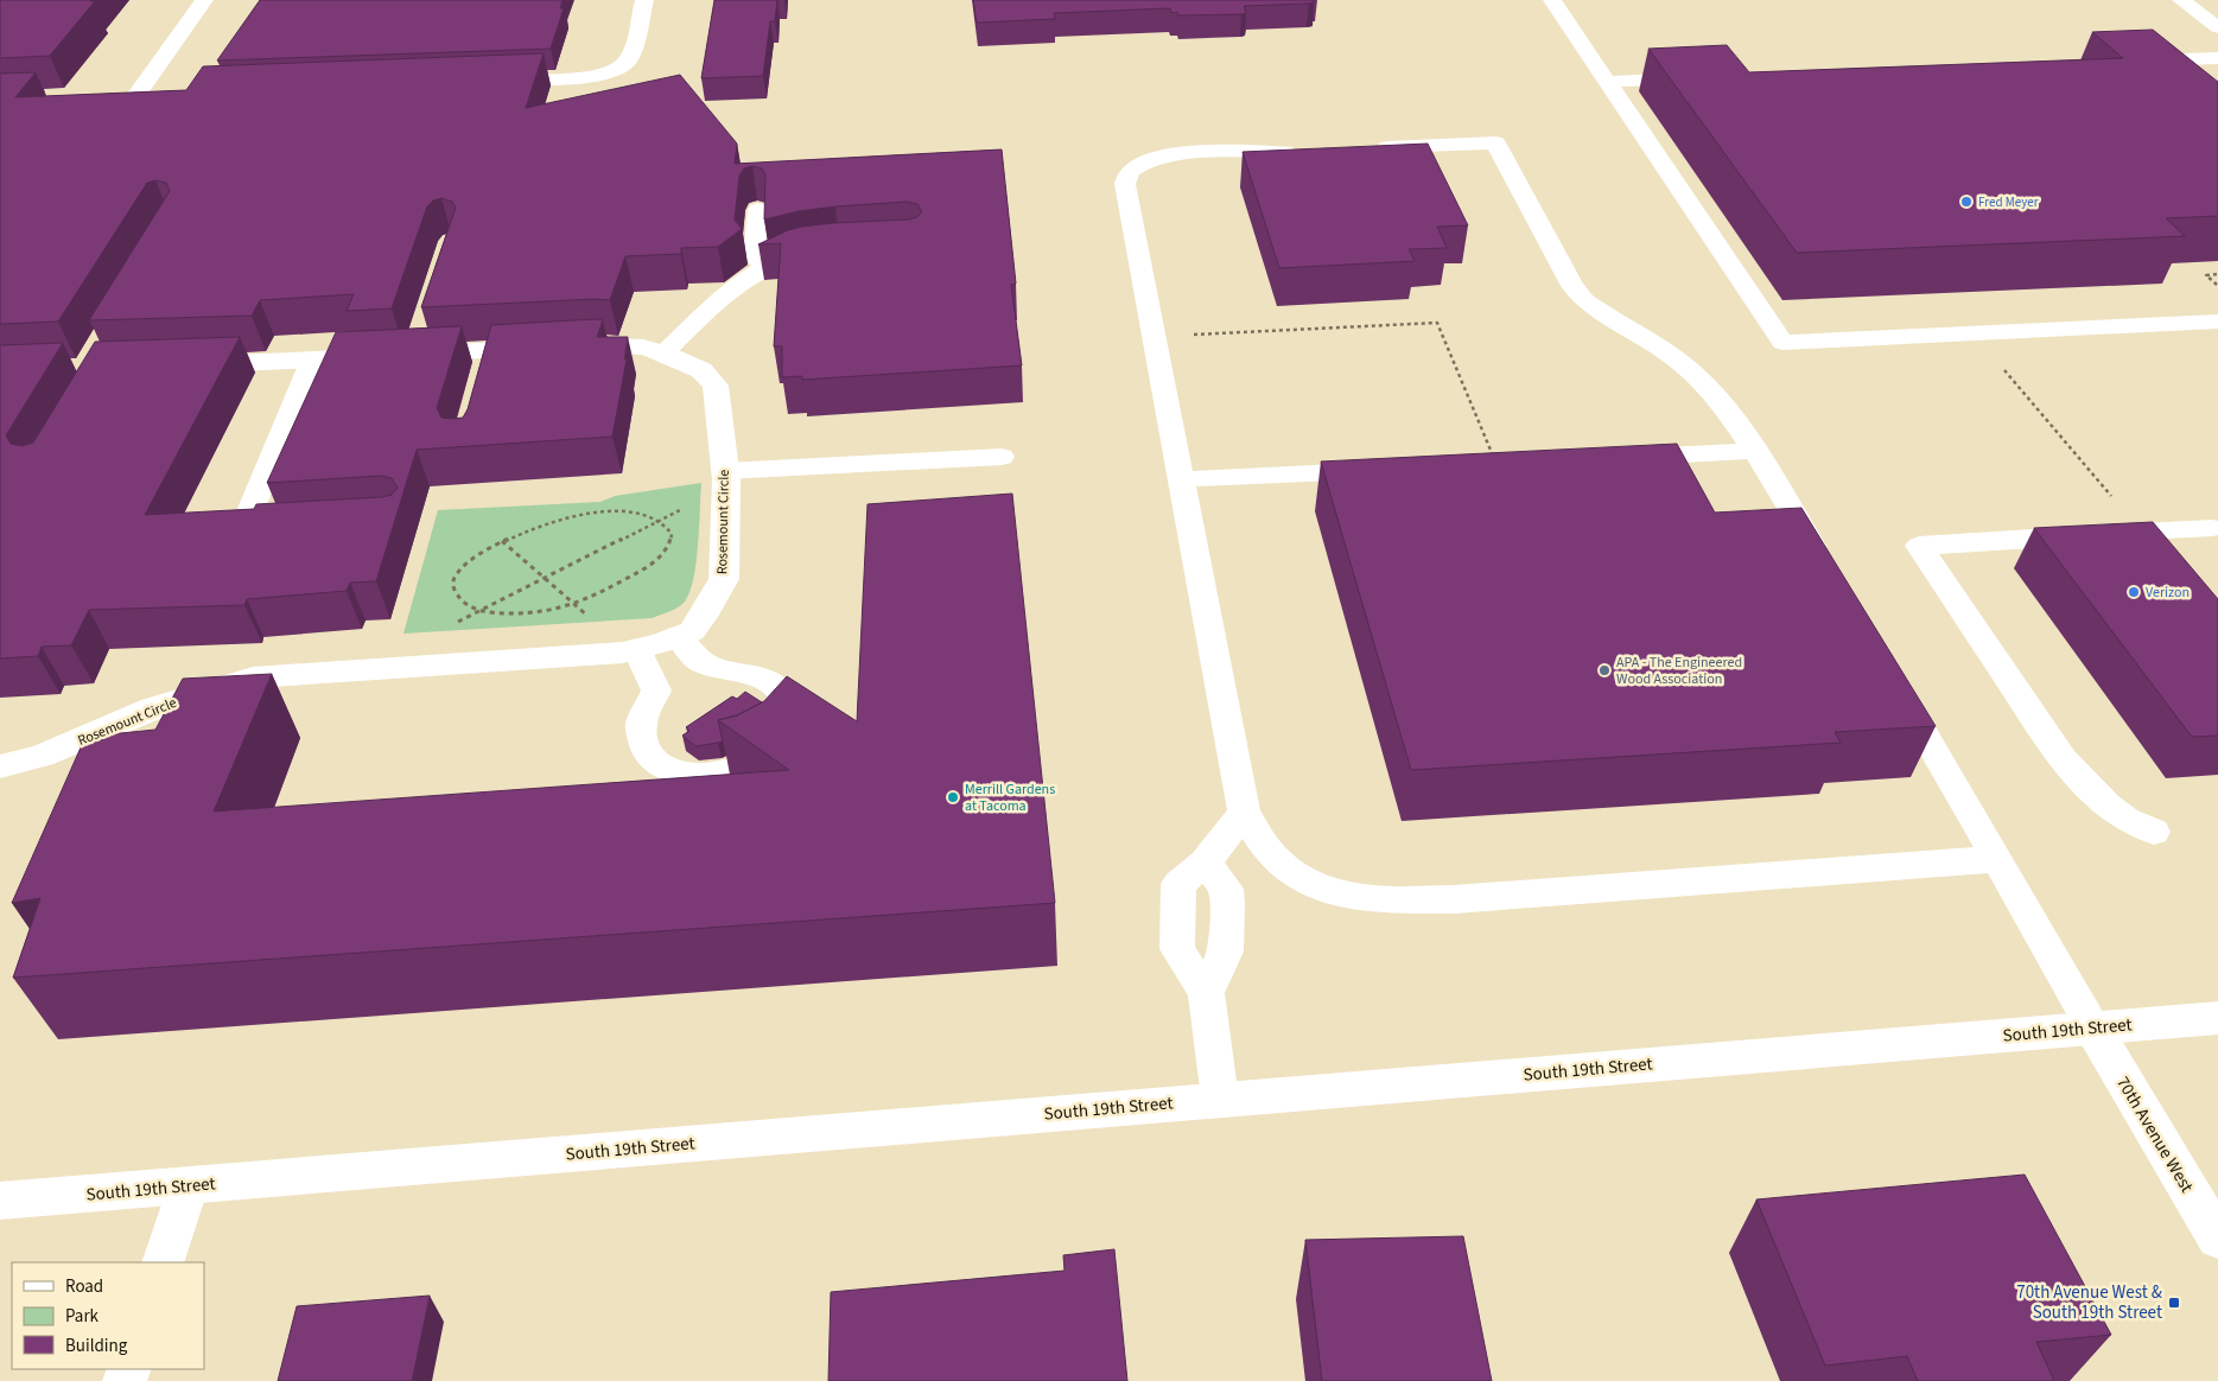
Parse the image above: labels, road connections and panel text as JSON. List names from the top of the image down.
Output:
{
  "streets": {
    "street": ["Rosemount Circle", "South 19th Street", "70th Avenue West"]
  },
  "crossings": [
    ["South 19th Street", "70th Avenue West"]
  ],
  "places": {
    "other": [
      "Fred Meyer",
      "Verizon",
      "APA - The Engineered Wood Association",
      "Merrill Gardens at Tacoma"
    ],
    "transit": ["70th Avenue West & South 19th Street"]
  },
  "legend": ["Road", "Park", "Building"]
}
